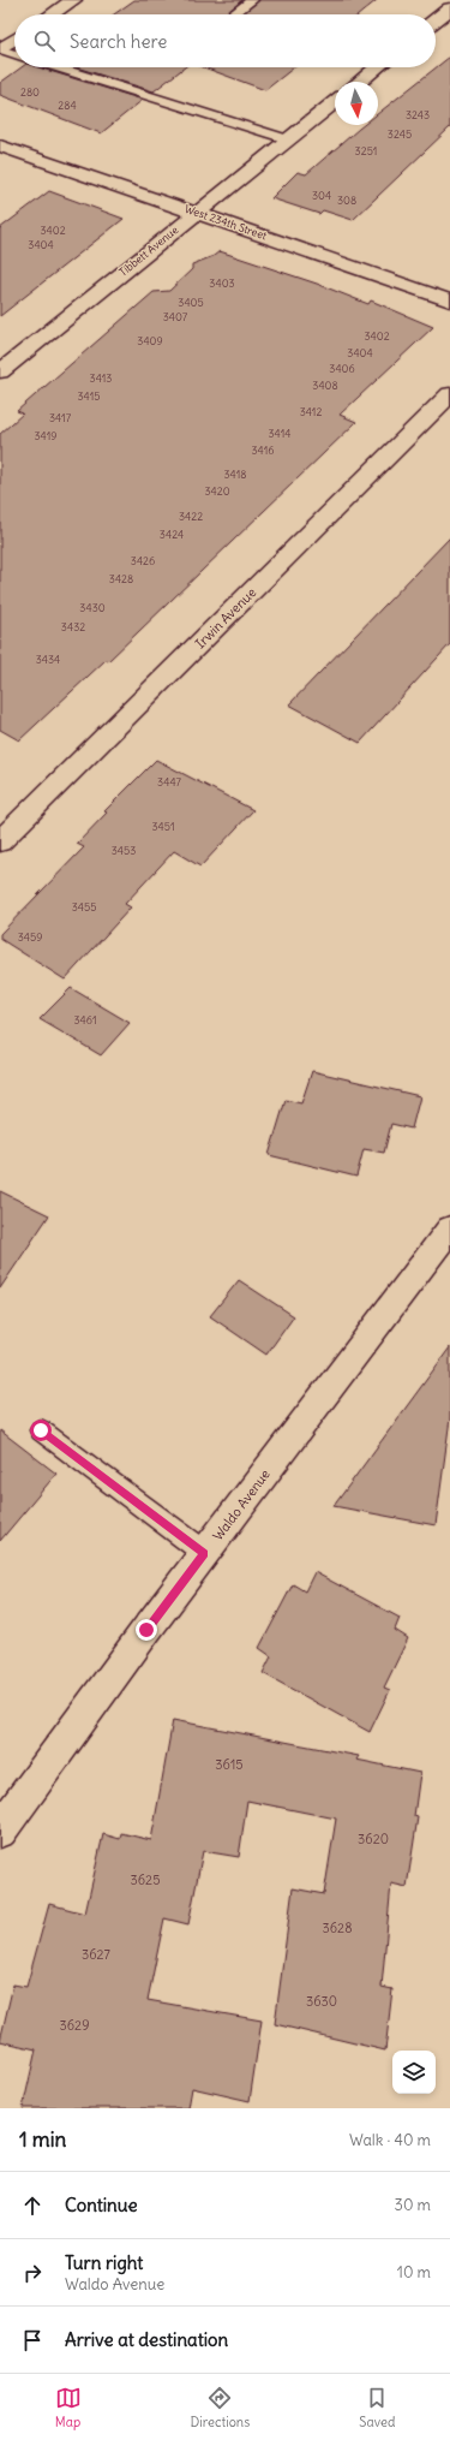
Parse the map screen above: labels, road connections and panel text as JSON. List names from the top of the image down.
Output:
{
  "streets": {
    "street": [
      "West 234th Street",
      "Tibbett Avenue",
      "Irwin Avenue",
      "Waldo Avenue"
    ]
  },
  "crossings": [
    ["West 234th Street", "Tibbett Avenue"]
  ],
  "house_numbers": [
    "280",
    "284",
    "3243",
    "3245",
    "3251",
    "304",
    "308",
    "3402",
    "3404",
    "3403",
    "3405",
    "3407",
    "3402",
    "3409",
    "3404",
    "3406",
    "3413",
    "3408",
    "3415",
    "3412",
    "3417",
    "3414",
    "3419",
    "3416",
    "3418",
    "3420",
    "3422",
    "3424",
    "3426",
    "3428",
    "3430",
    "3432",
    "3434",
    "3447",
    "3451",
    "3453",
    "3455",
    "3459",
    "3461",
    "3615",
    "3620",
    "3625",
    "3628",
    "3627",
    "3630",
    "3629"
  ],
  "north": "bottom",
  "page": {
    "search": "Search here",
    "heading": ["1 min", "Walk · 40 m"],
    "list": [
      ["Continue", "30 m"],
      ["Turn right", "Waldo Avenue", "10 m"],
      "Arrive at destination"
    ],
    "nav": ["Map", "Directions", "Saved"]
  }
}
